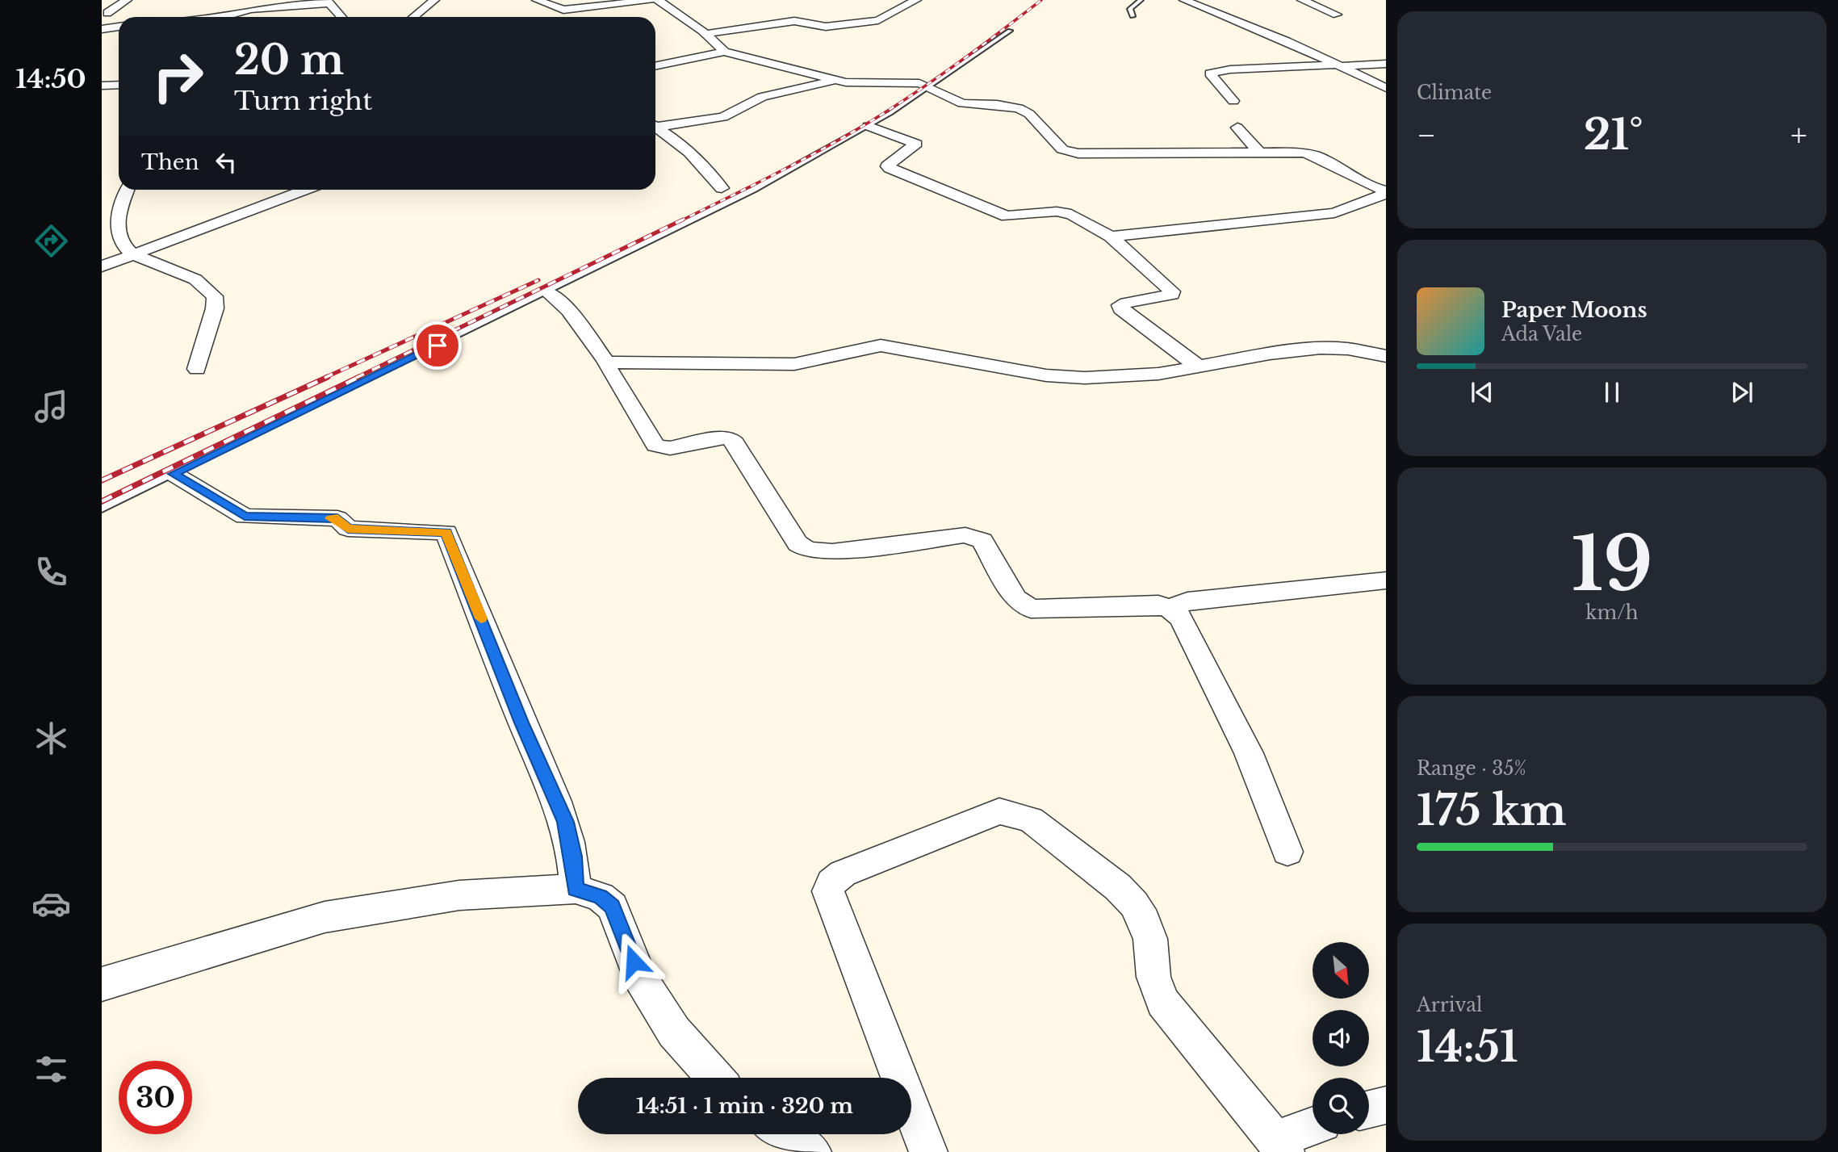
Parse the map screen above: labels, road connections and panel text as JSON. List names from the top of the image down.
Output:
{
  "north": "bottom right",
  "page": {
    "tabs": "14:50",
    "tile": [
      "Climate",
      ["19", "km/h"],
      ["Range · 35%", "175 km"],
      ["Arrival", "14:51"]
    ],
    "turn": ["20 m", "Turn right"],
    "heat": ["−", "21°", "+"],
    "then": "Then",
    "song": ["Paper Moons", "Ada Vale"],
    "limit": "30",
    "trip": "14:51 · 1 min · 320 m"
  }
}
